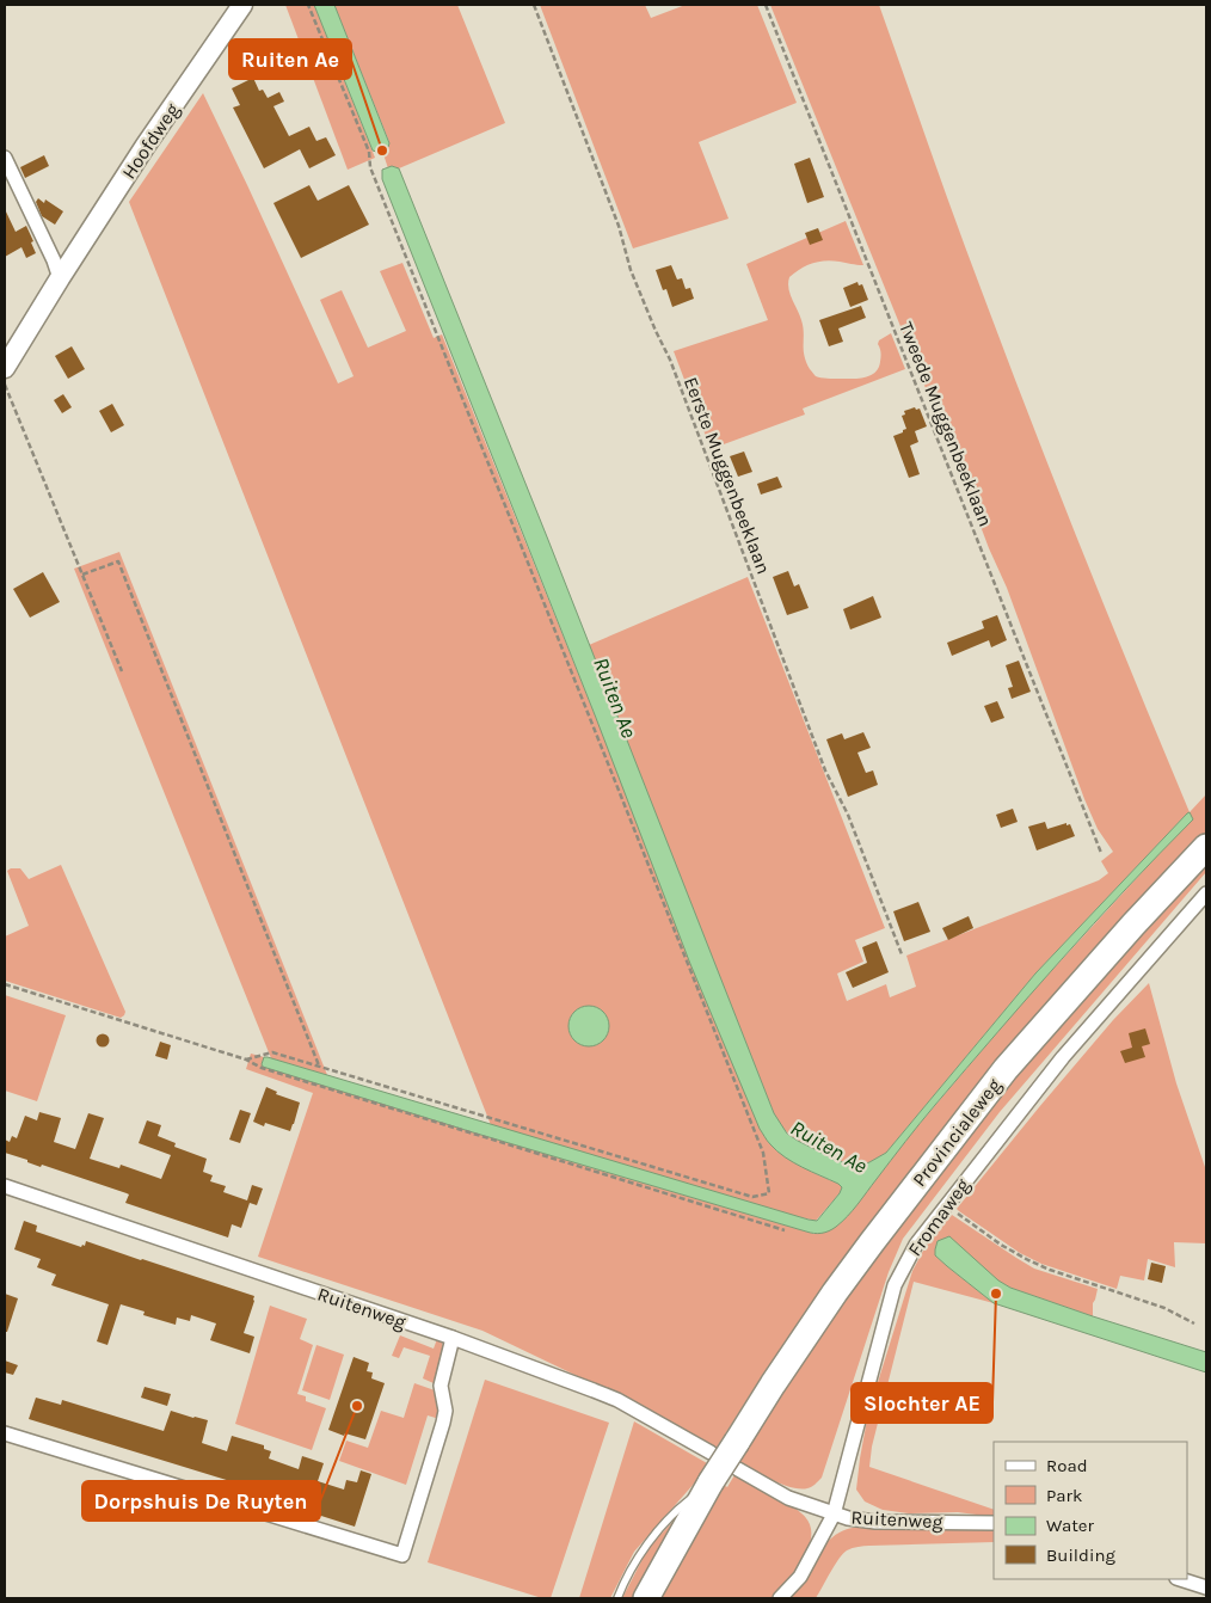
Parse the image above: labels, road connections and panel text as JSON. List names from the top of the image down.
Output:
{
  "streets": {
    "highway": ["Provincialeweg"],
    "main road": ["Hoofdweg"],
    "street": ["Fromaweg", "Ruitenweg"],
    "path": ["Tweede Muggenbeeklaan", "Eerste Muggenbeeklaan"]
  },
  "crossings": [
    ["Fromaweg", "Ruitenweg"]
  ],
  "water": ["Ruiten Ae"],
  "places": ["Ruiten Ae", "Slochter AE", "Dorpshuis De Ruyten"],
  "legend": [
    "Road",
    "Park",
    "Water",
    "Building"
  ]
}
